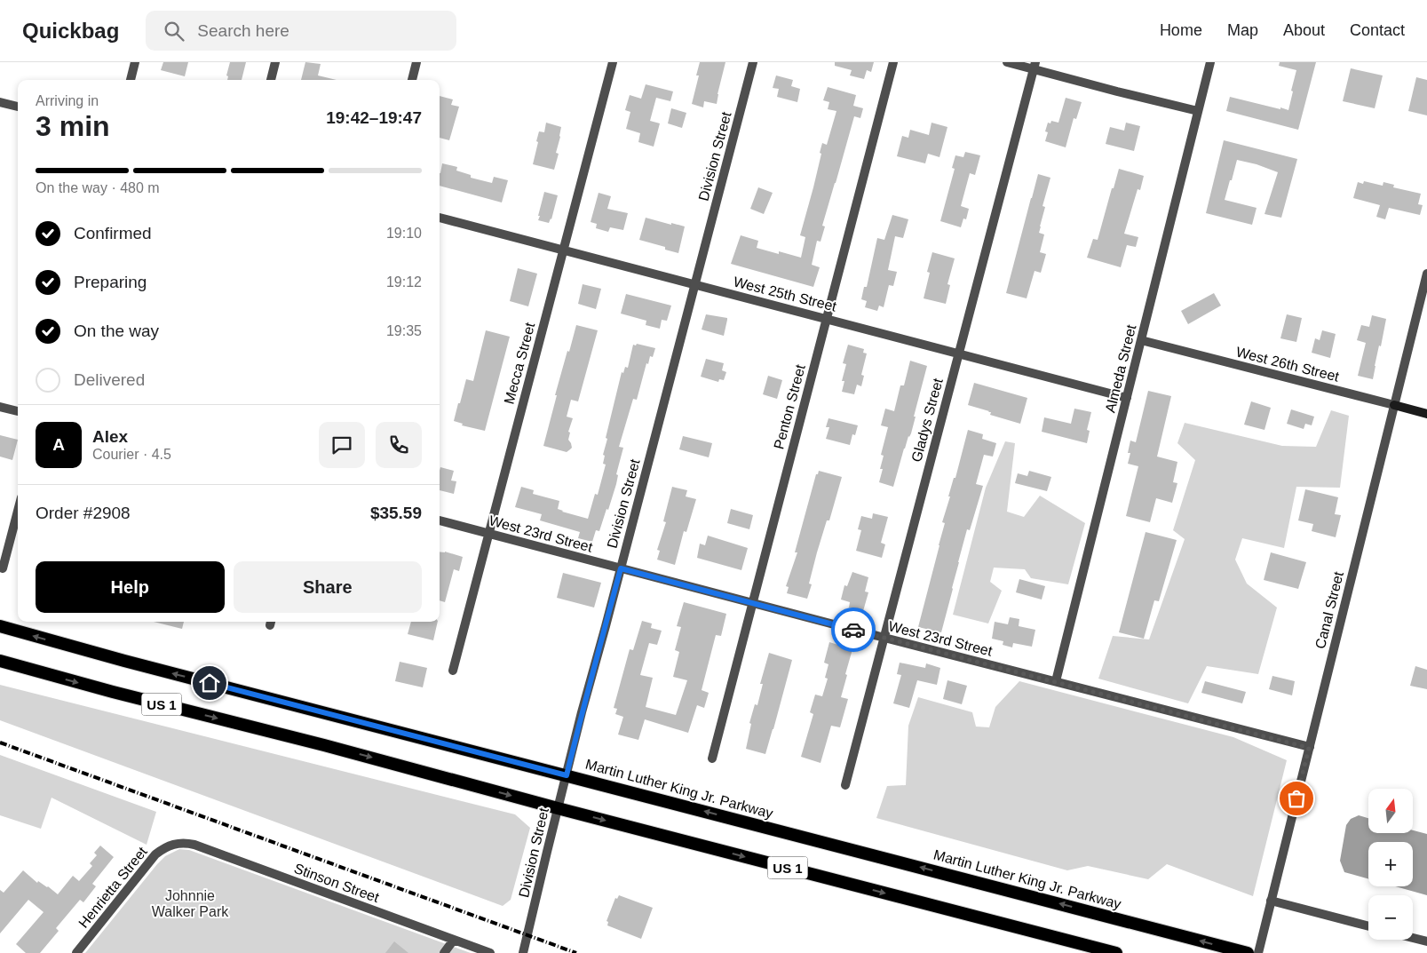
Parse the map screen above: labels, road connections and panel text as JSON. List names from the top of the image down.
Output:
{
  "streets": {
    "highway": ["US 1", "Martin Luther King Jr. Parkway"],
    "main road": ["West 26th Street"],
    "street": [
      "Division Street",
      "West 25th Street",
      "Mecca Street",
      "Almeda Street",
      "Penton Street",
      "Gladys Street",
      "West 23rd Street",
      "Canal Street",
      "Stinson Street",
      "Henrietta Street"
    ]
  },
  "crossings": [
    ["Division Street", "West 25th Street"],
    ["Division Street", "West 23rd Street"],
    ["Division Street", "US 1"],
    ["Division Street", "Martin Luther King Jr. Parkway"],
    ["West 25th Street", "Mecca Street"],
    ["West 25th Street", "Almeda Street"],
    ["West 25th Street", "Penton Street"],
    ["West 25th Street", "Gladys Street"],
    ["Mecca Street", "West 23rd Street"],
    ["West 26th Street", "Almeda Street"],
    ["West 26th Street", "Canal Street"],
    ["Almeda Street", "West 23rd Street"],
    ["Penton Street", "West 23rd Street"],
    ["Gladys Street", "West 23rd Street"],
    ["West 23rd Street", "Canal Street"],
    ["Stinson Street", "Henrietta Street"]
  ],
  "parks": ["Johnnie Walker Park"],
  "north": "top",
  "page": {
    "header": "Quickbag",
    "search": "Search here",
    "nav": [
      "Home",
      "Map",
      "About",
      "Contact"
    ],
    "heading": ["3 min", "Arriving in", "19:42–19:47"],
    "panel": [
      "Alex",
      "Courier · 4.5",
      "Order #2908",
      "$35.59"
    ],
    "bar": "On the way · 480 m",
    "list": [
      ["Confirmed", "19:10"],
      ["Preparing", "19:12"],
      ["On the way", "19:35"],
      "Delivered"
    ],
    "round": "A",
    "buttons": ["Help", "Share"],
    "map_buttons": ["+", "−"]
  }
}
